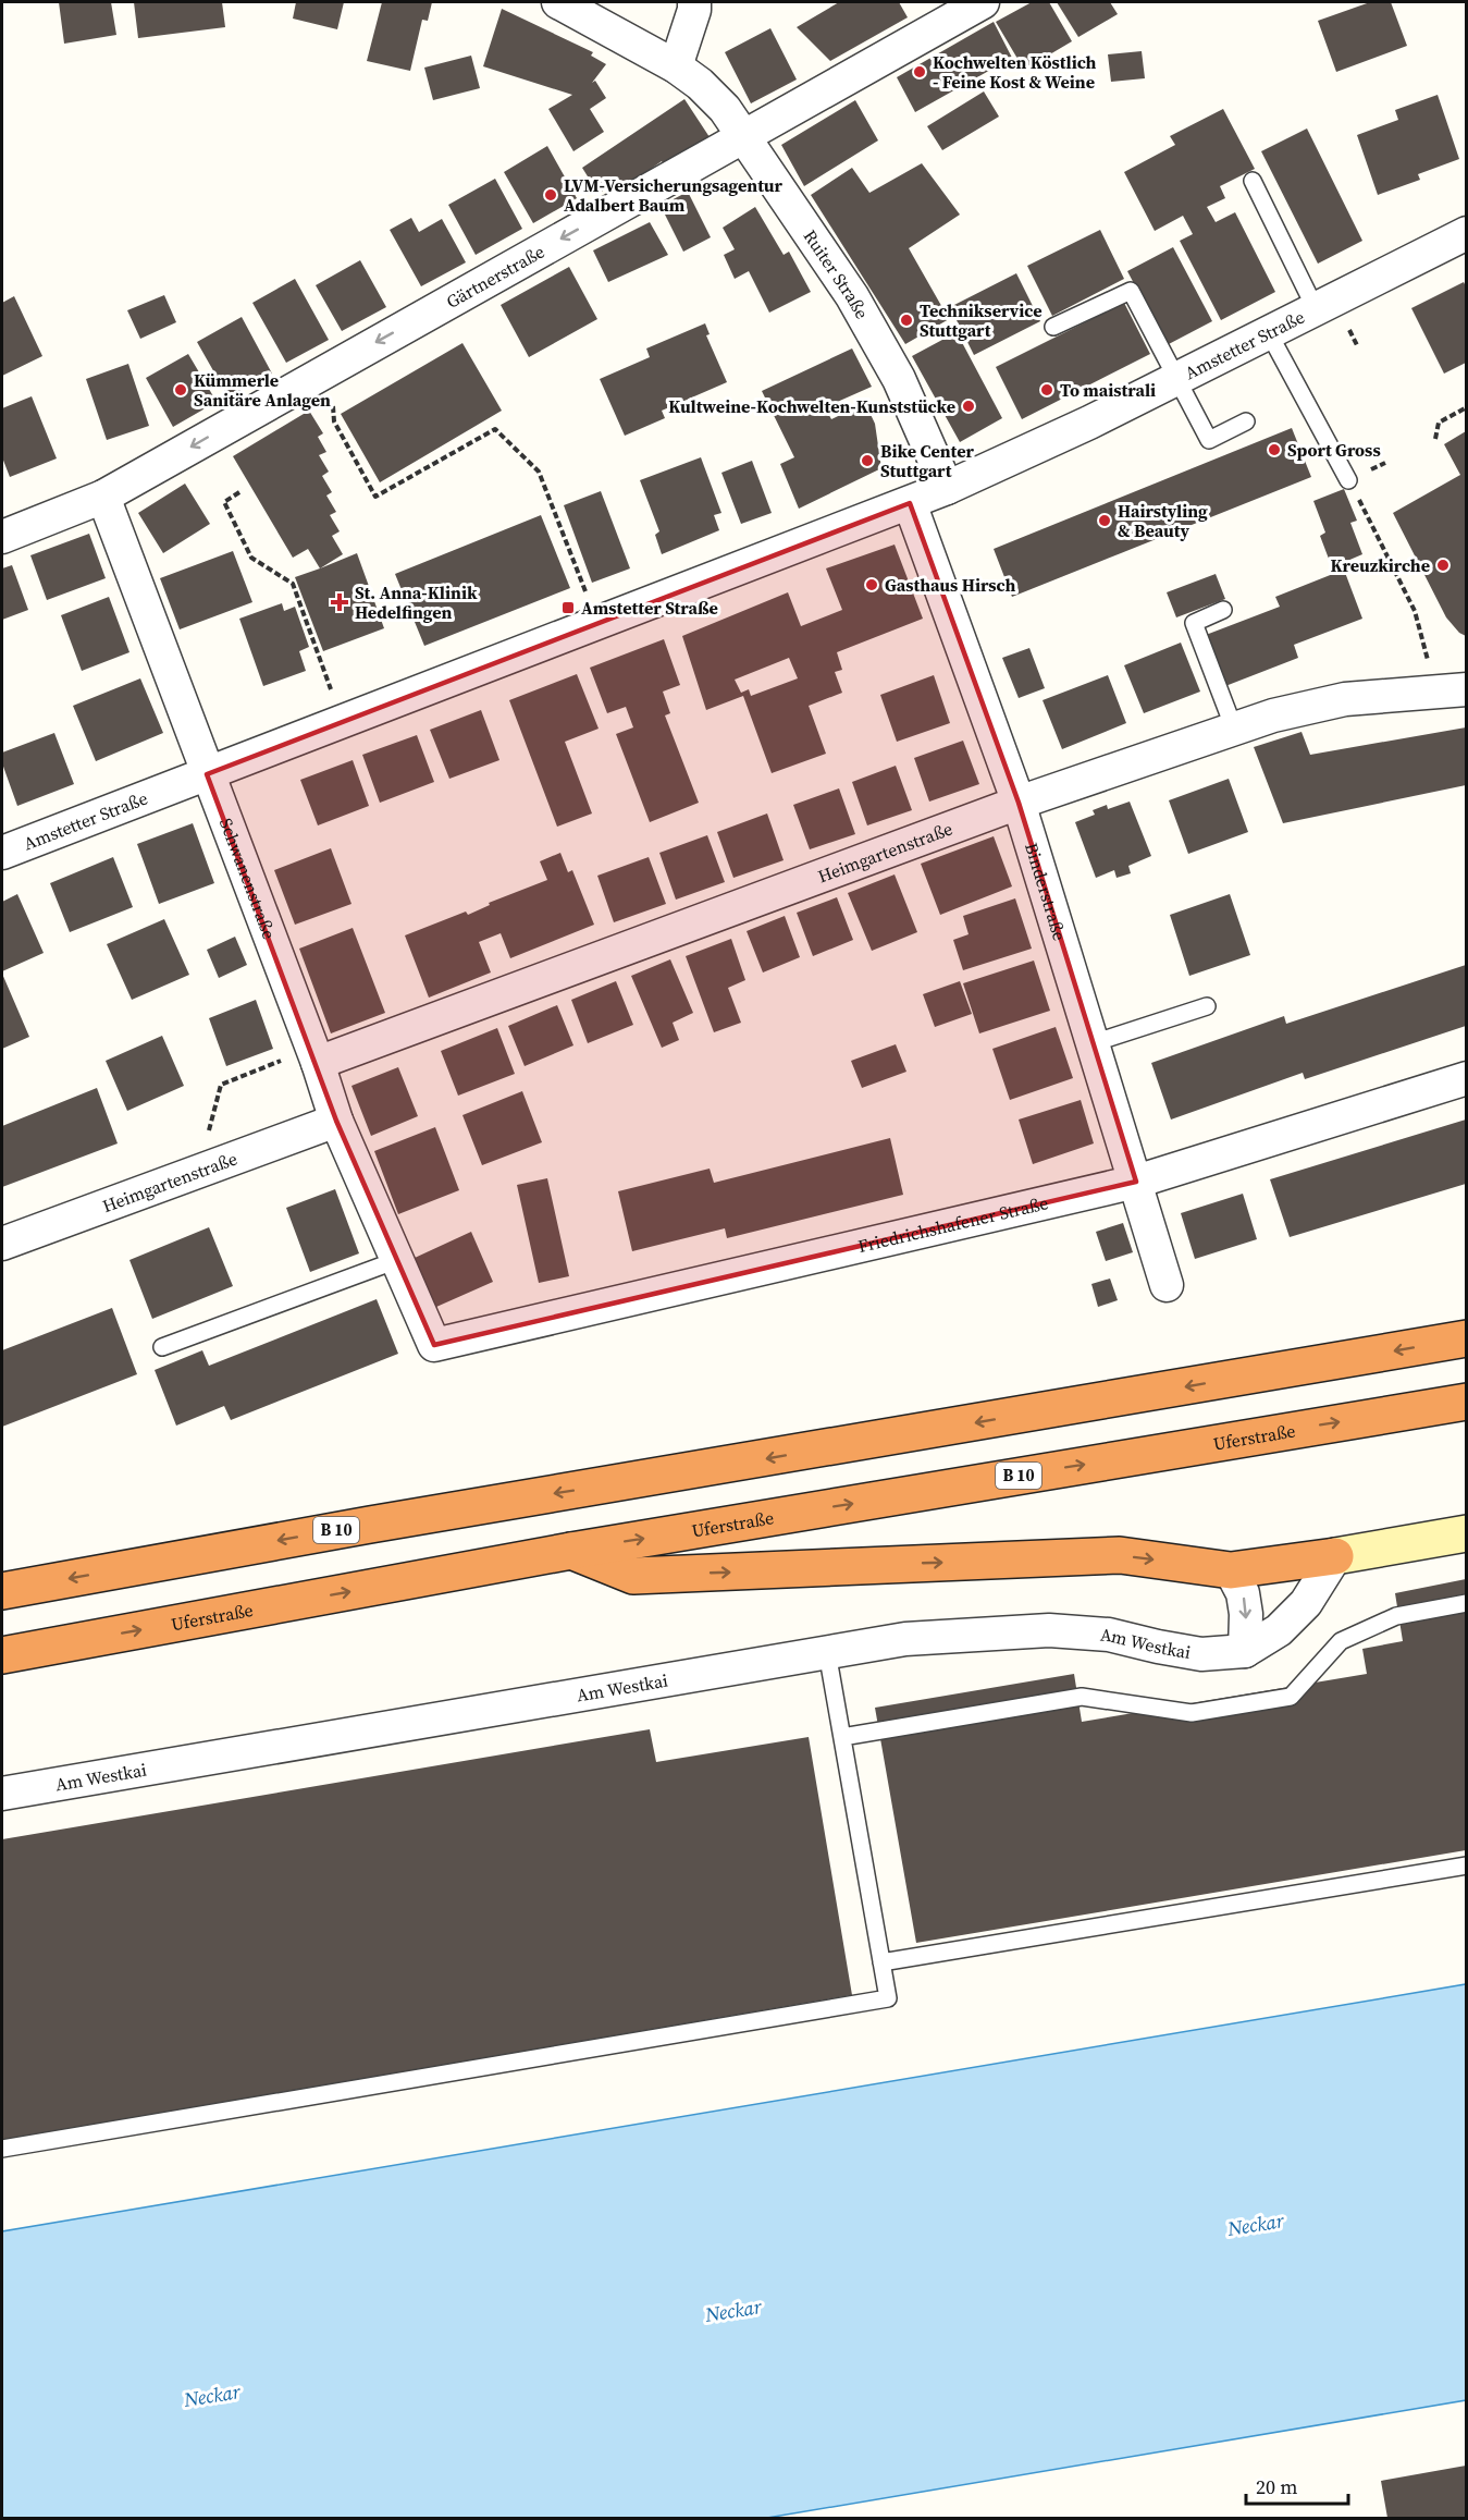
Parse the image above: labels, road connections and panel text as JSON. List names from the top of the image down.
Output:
{
  "streets": {
    "highway": ["Uferstraße", "B 10"],
    "street": [
      "Ruiter Straße",
      "Gärtnerstraße",
      "Amstetter Straße",
      "Heimgartenstraße",
      "Schwanenstraße",
      "Binderstraße",
      "Friedrichshafener Straße",
      "Am Westkai"
    ]
  },
  "crossings": [
    ["Ruiter Straße", "Gärtnerstraße"],
    ["Ruiter Straße", "Amstetter Straße"],
    ["Gärtnerstraße", "Schwanenstraße"],
    ["Amstetter Straße", "Schwanenstraße"],
    ["Amstetter Straße", "Binderstraße"],
    ["Heimgartenstraße", "Schwanenstraße"],
    ["Heimgartenstraße", "Binderstraße"],
    ["Schwanenstraße", "Friedrichshafener Straße"],
    ["Binderstraße", "Friedrichshafener Straße"]
  ],
  "one_way": ["Gärtnerstraße"],
  "water": ["Neckar"],
  "places": {
    "other": [
      "Kochwelten Köstlich - Feine Kost & Weine",
      "LVM-Versicherungsagentur Adalbert Baum",
      "Technikservice Stuttgart",
      "Kümmerle Sanitäre Anlagen",
      "To maistrali",
      "Kultweine-Kochwelten-Kunststücke",
      "Sport Gross",
      "Bike Center Stuttgart",
      "Hairstyling & Beauty",
      "Kreuzkirche",
      "Gasthaus Hirsch"
    ],
    "health": ["St. Anna-Klinik Hedelfingen"],
    "transit": ["Amstetter Straße"]
  },
  "scale_bar": "20 m"
}
